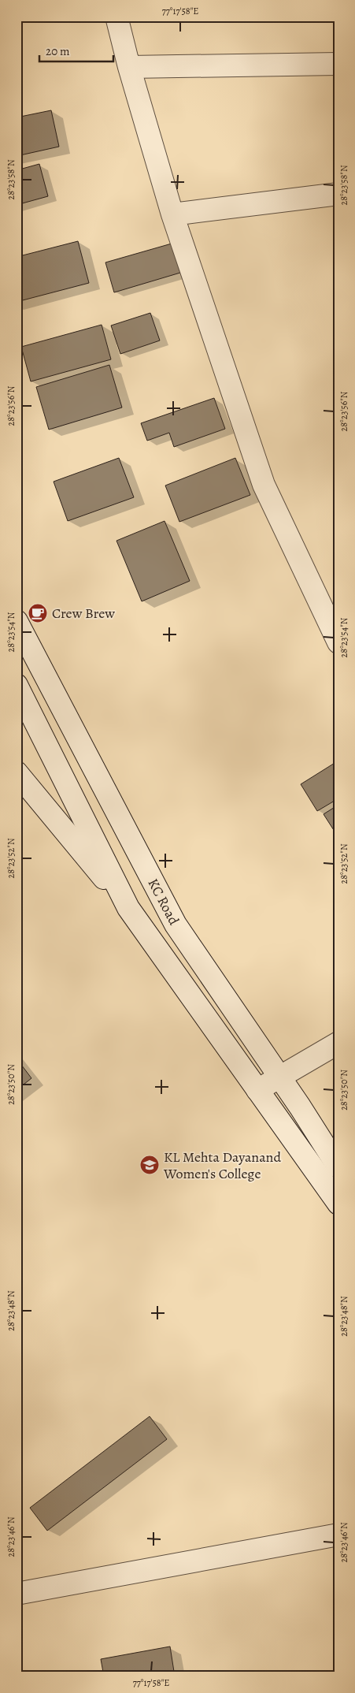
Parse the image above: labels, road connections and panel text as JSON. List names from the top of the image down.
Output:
{
  "streets": {
    "street": ["KC Road"]
  },
  "places": {
    "cafe": ["Crew Brew"],
    "school or university": ["KL Mehta Dayanand Women's College"]
  },
  "scale_bar": "20 m",
  "coordinates": [
    "77°17'58\"E",
    "28°23'58\"N",
    "28°23'56\"N",
    "28°23'54\"N",
    "28°23'52\"N",
    "28°23'50\"N",
    "28°23'48\"N",
    "28°23'46\"N"
  ]
}
